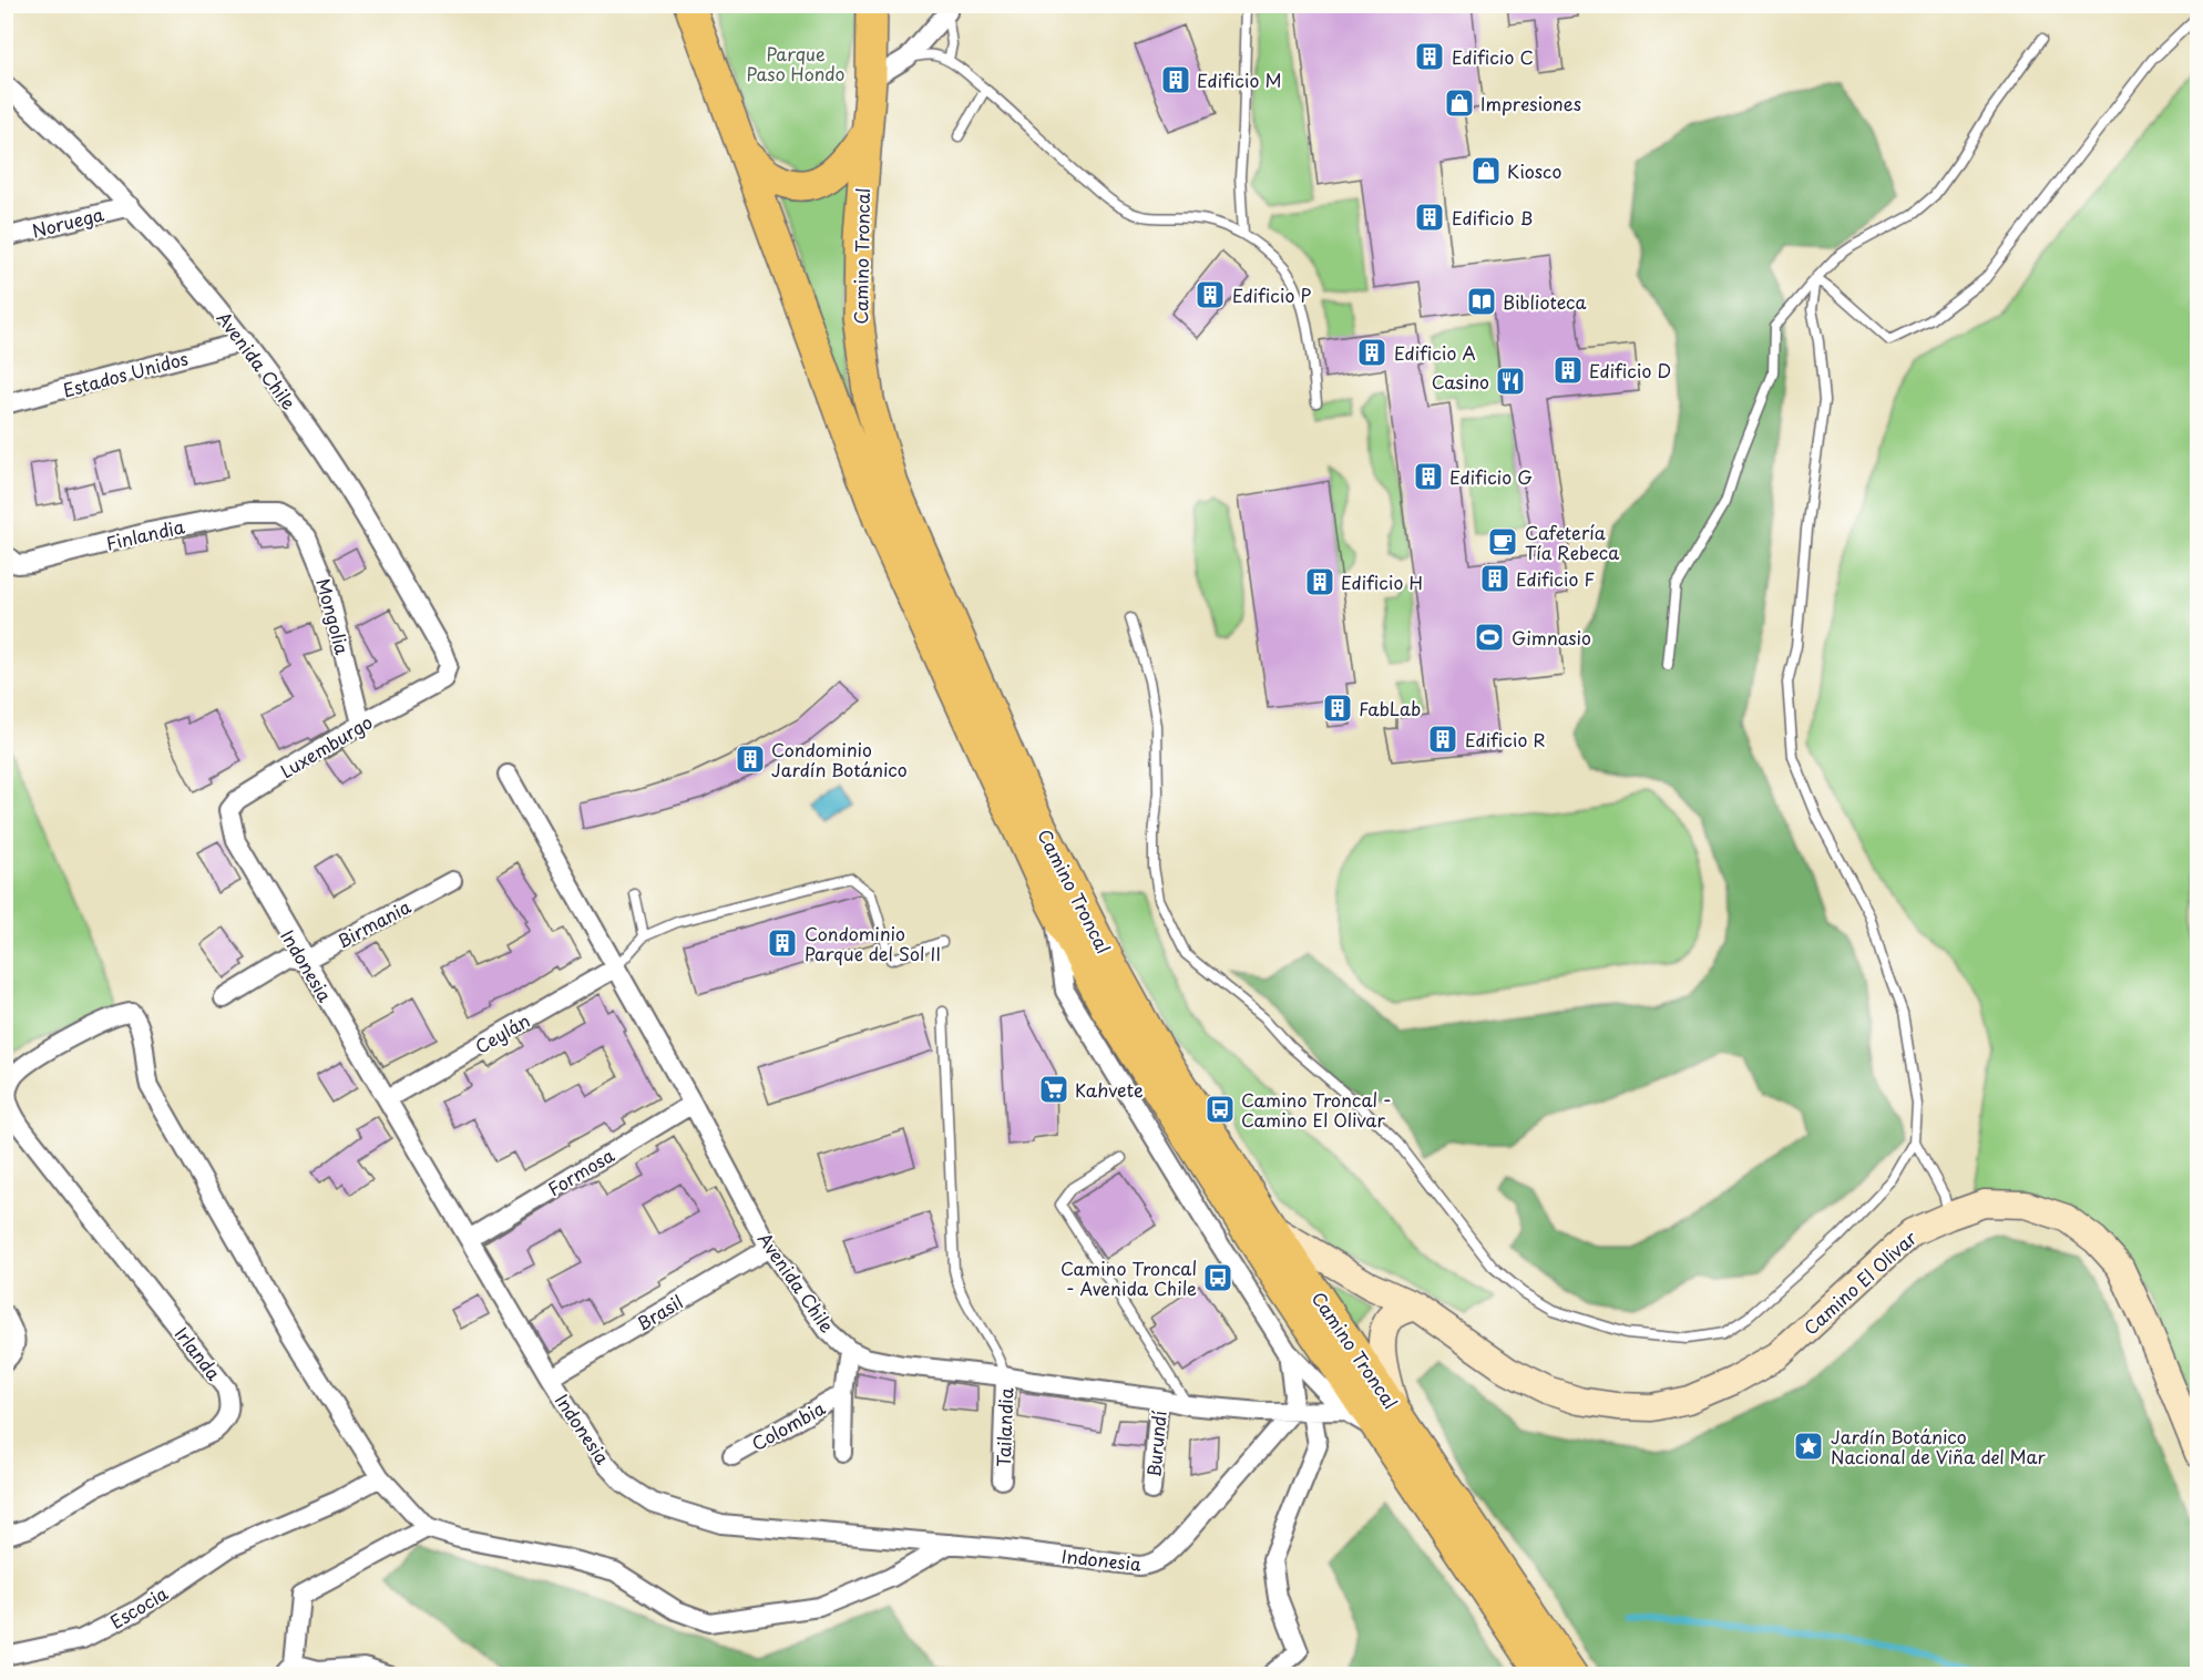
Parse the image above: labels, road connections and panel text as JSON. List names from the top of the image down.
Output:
{
  "streets": {
    "main road": ["Camino Troncal", "Camino El Olivar"],
    "street": [
      "Noruega",
      "Avenida Chile",
      "Estados Unidos",
      "Finlandia",
      "Mongolia",
      "Luxemburgo",
      "Birmania",
      "Indonesia",
      "Ceylán",
      "Formosa",
      "Brasil",
      "Irlanda",
      "Colombia",
      "Tailandia",
      "Burundí",
      "Escocia"
    ]
  },
  "crossings": [
    ["Noruega", "Avenida Chile"],
    ["Camino Troncal", "Avenida Chile"],
    ["Camino Troncal", "Indonesia"],
    ["Camino Troncal", "Camino El Olivar"],
    ["Avenida Chile", "Estados Unidos"],
    ["Avenida Chile", "Luxemburgo"],
    ["Avenida Chile", "Indonesia"],
    ["Avenida Chile", "Ceylán"],
    ["Avenida Chile", "Formosa"],
    ["Avenida Chile", "Brasil"],
    ["Avenida Chile", "Tailandia"],
    ["Avenida Chile", "Burundí"],
    ["Finlandia", "Mongolia"],
    ["Mongolia", "Luxemburgo"],
    ["Luxemburgo", "Indonesia"],
    ["Birmania", "Indonesia"],
    ["Indonesia", "Ceylán"],
    ["Indonesia", "Formosa"],
    ["Indonesia", "Brasil"],
    ["Irlanda", "Escocia"]
  ],
  "parks": ["Parque Paso Hondo"],
  "places": {
    "building": [
      "Edificio C",
      "Edificio M",
      "Edificio B",
      "Edificio P",
      "Edificio A",
      "Edificio D",
      "Edificio G",
      "Edificio F",
      "Edificio H",
      "FabLab",
      "Edificio R",
      "Condominio Jardín Botánico",
      "Condominio Parque del Sol II"
    ],
    "shop": ["Impresiones", "Kiosco"],
    "library": ["Biblioteca"],
    "restaurant": ["Casino"],
    "cafe": ["Cafetería Tía Rebeca"],
    "sports": ["Gimnasio"],
    "supermarket": ["Kahvete"],
    "bus stop": ["Camino Troncal - Camino El Olivar", "Camino Troncal - Avenida Chile"],
    "place": ["Jardín Botánico Nacional de Viña del Mar"]
  }
}
